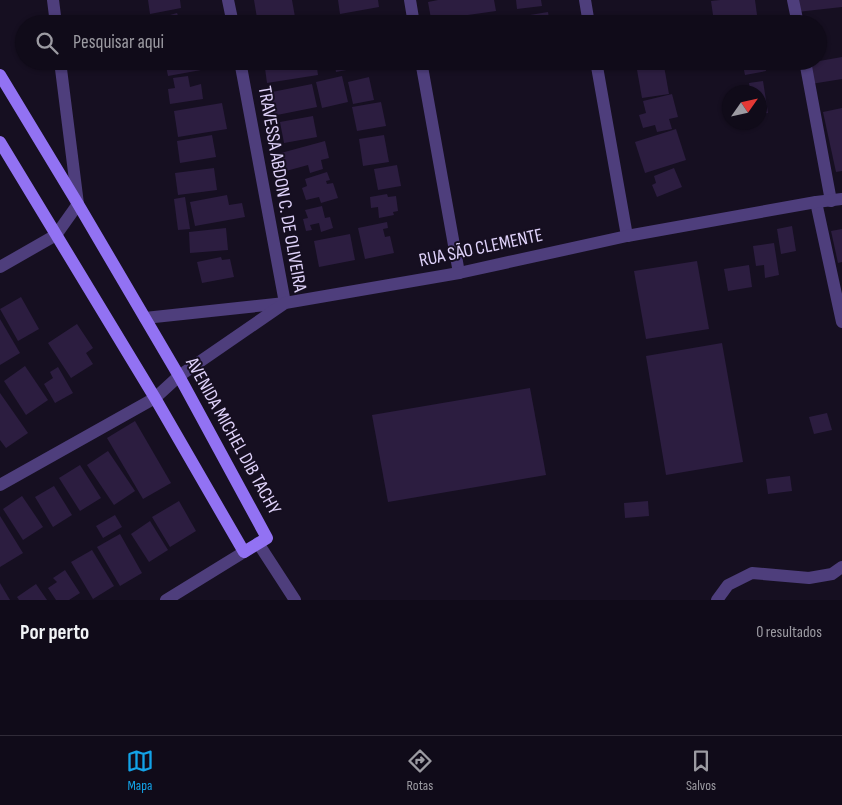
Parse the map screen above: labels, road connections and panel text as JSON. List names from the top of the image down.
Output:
{
  "streets": {
    "street": ["TRAVESSA ABDON C. DE OLIVEIRA", "RUA SÃO CLEMENTE", "AVENIDA MICHEL DIB TACHY"]
  },
  "crossings": [
    ["TRAVESSA ABDON C. DE OLIVEIRA", "RUA SÃO CLEMENTE"],
    ["TRAVESSA ABDON C. DE OLIVEIRA", "AVENIDA MICHEL DIB TACHY"],
    ["RUA SÃO CLEMENTE", "AVENIDA MICHEL DIB TACHY"]
  ],
  "north": "top right",
  "page": {
    "search": "Pesquisar aqui",
    "heading": ["Por perto", "0 resultados"],
    "nav": ["Mapa", "Rotas", "Salvos"]
  }
}
